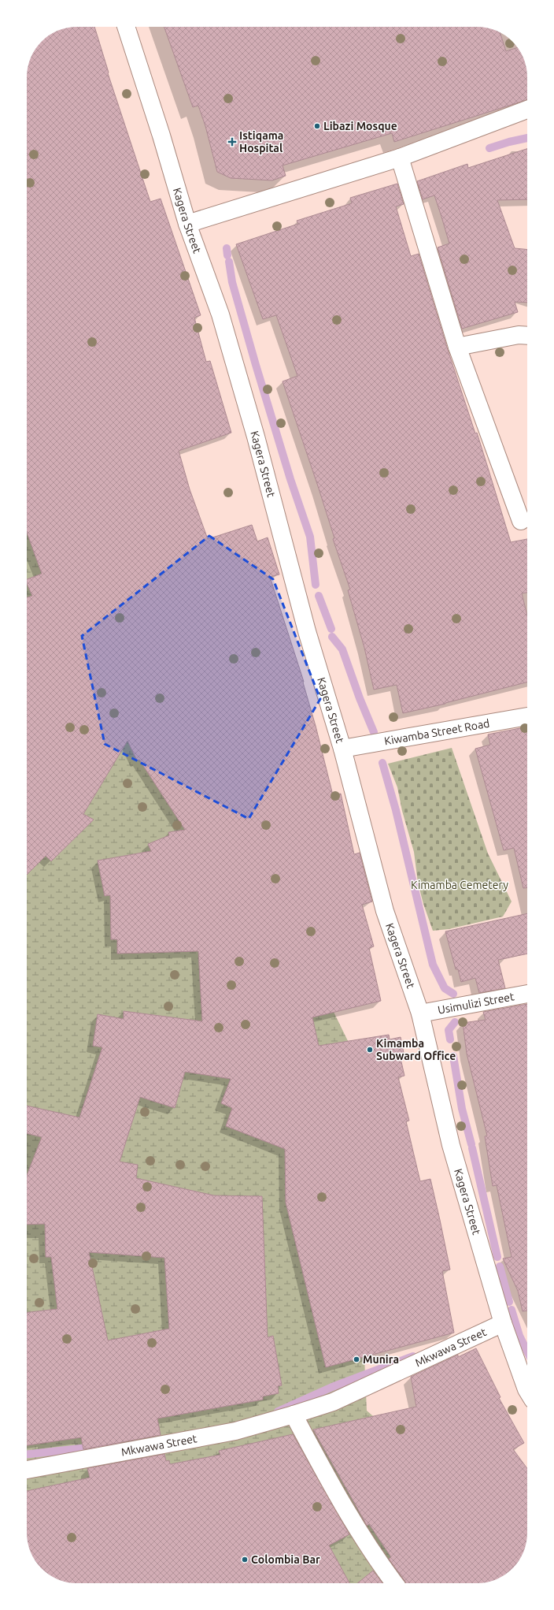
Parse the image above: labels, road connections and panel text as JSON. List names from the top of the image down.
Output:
{
  "streets": {
    "street": [
      "Kagera Street",
      "Kiwamba Street Road",
      "Usimulizi Street",
      "Mkwawa Street"
    ]
  },
  "crossings": [
    ["Kagera Street", "Kiwamba Street Road"],
    ["Kagera Street", "Usimulizi Street"],
    ["Kagera Street", "Mkwawa Street"]
  ],
  "parks": ["Kimamba Cemetery"],
  "places": {
    "other": [
      "Libazi Mosque",
      "Kimamba Subward Office",
      "Munira",
      "Colombia Bar"
    ],
    "health": ["Istiqama Hospital"]
  }
}
